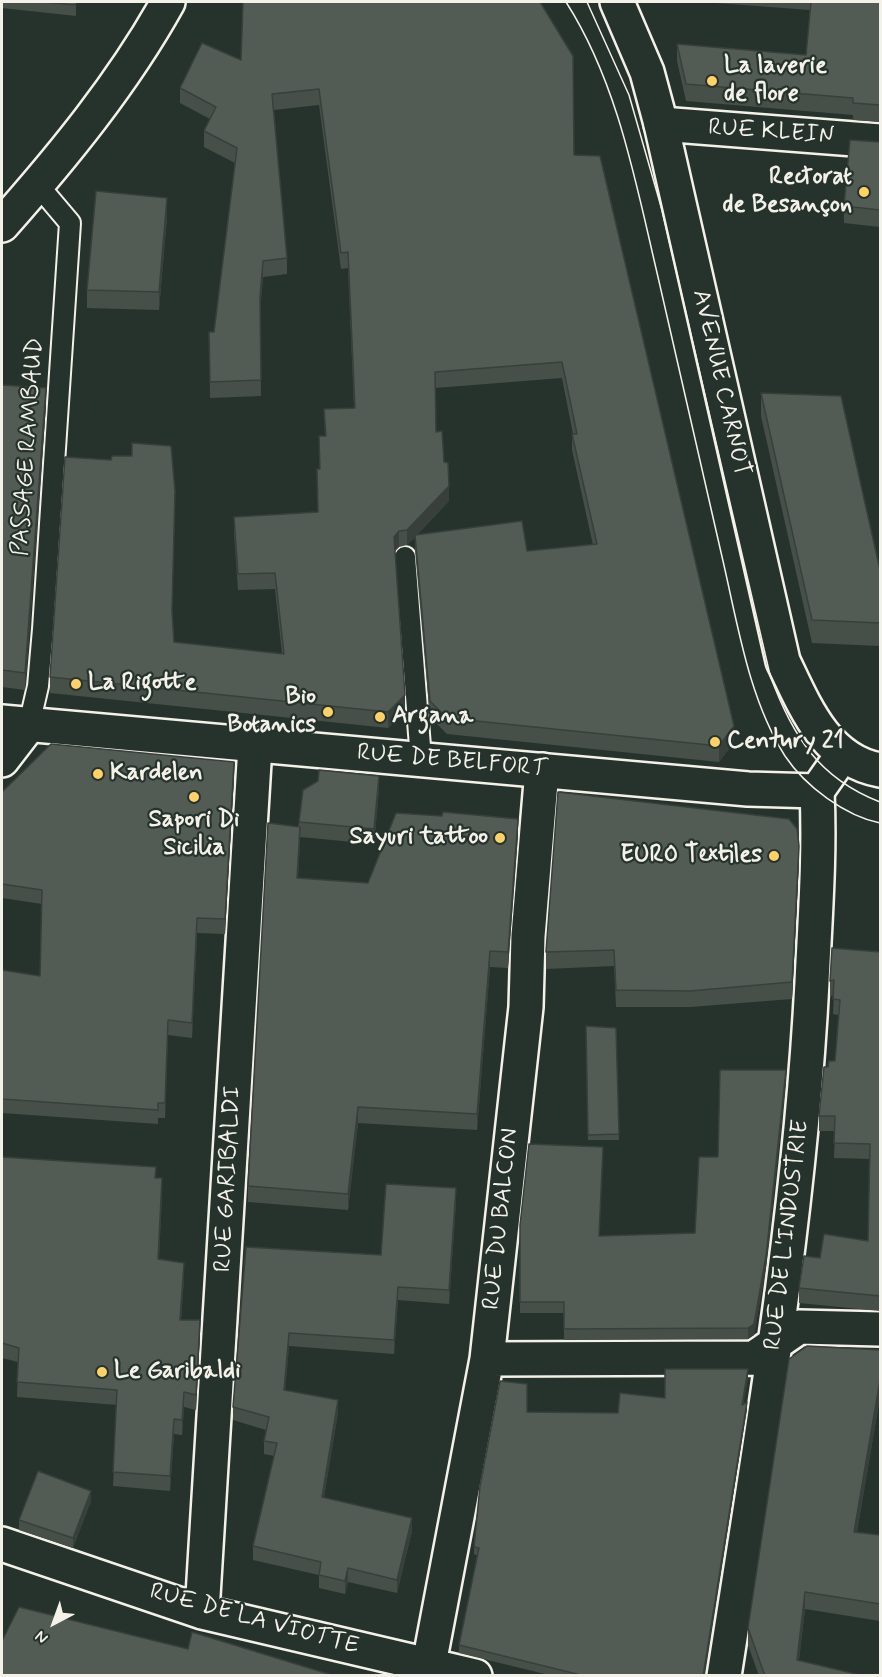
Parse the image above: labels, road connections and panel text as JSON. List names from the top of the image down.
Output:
{
  "streets": {
    "street": [
      "RUE KLEIN",
      "AVENUE CARNOT",
      "RUE DE BELFORT",
      "RUE GARIBALDI",
      "RUE DU BALCON",
      "RUE DE L'INDUSTRIE",
      "RUE DE LA VIOTTE"
    ],
    "lane": ["PASSAGE RAMBAUD"]
  },
  "crossings": [
    ["RUE KLEIN", "AVENUE CARNOT"],
    ["PASSAGE RAMBAUD", "RUE DE BELFORT"],
    ["RUE DE BELFORT", "RUE GARIBALDI"],
    ["RUE DE BELFORT", "RUE DU BALCON"],
    ["RUE DE BELFORT", "RUE DE L'INDUSTRIE"],
    ["RUE GARIBALDI", "RUE DE LA VIOTTE"],
    ["RUE DU BALCON", "RUE DE LA VIOTTE"]
  ],
  "places": [
    "La laverie de flore",
    "Rectorat de Besançon",
    "La Rigotte",
    "Bio Botanics",
    "Argana",
    "Century 21",
    "Kardelen",
    "Sapori Di Sicilia",
    "Sayuri tattoo",
    "EURO Textiles",
    "Le Garibaldi"
  ],
  "north": "bottom left"
}
